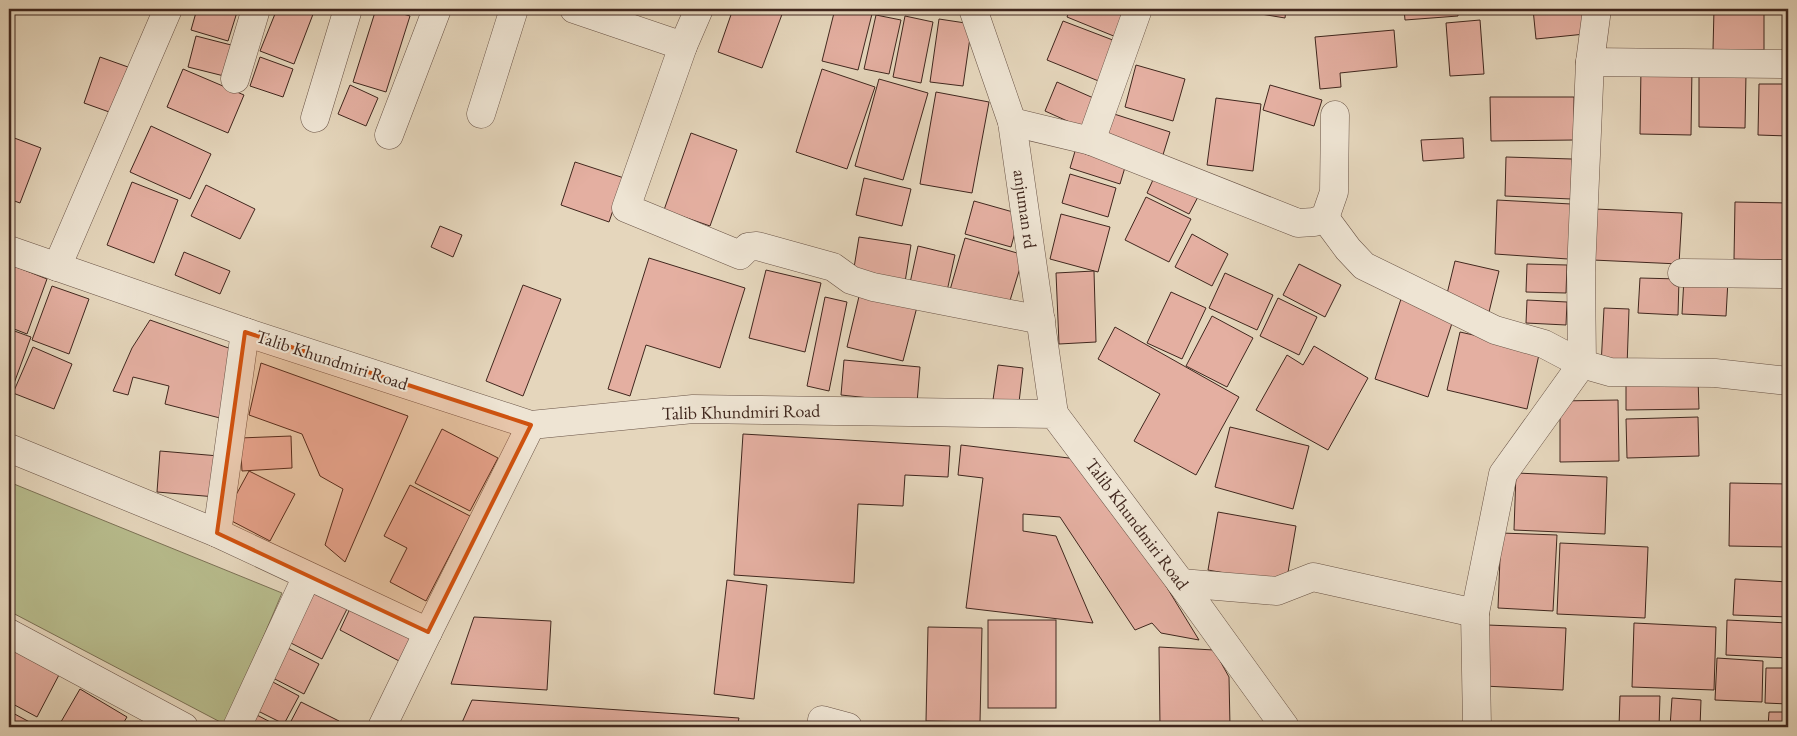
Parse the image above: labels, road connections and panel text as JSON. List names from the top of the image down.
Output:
{
  "streets": {
    "street": ["anjuman rd", "Talib Khundmiri Road"]
  },
  "crossings": [
    ["anjuman rd", "Talib Khundmiri Road"]
  ]
}
